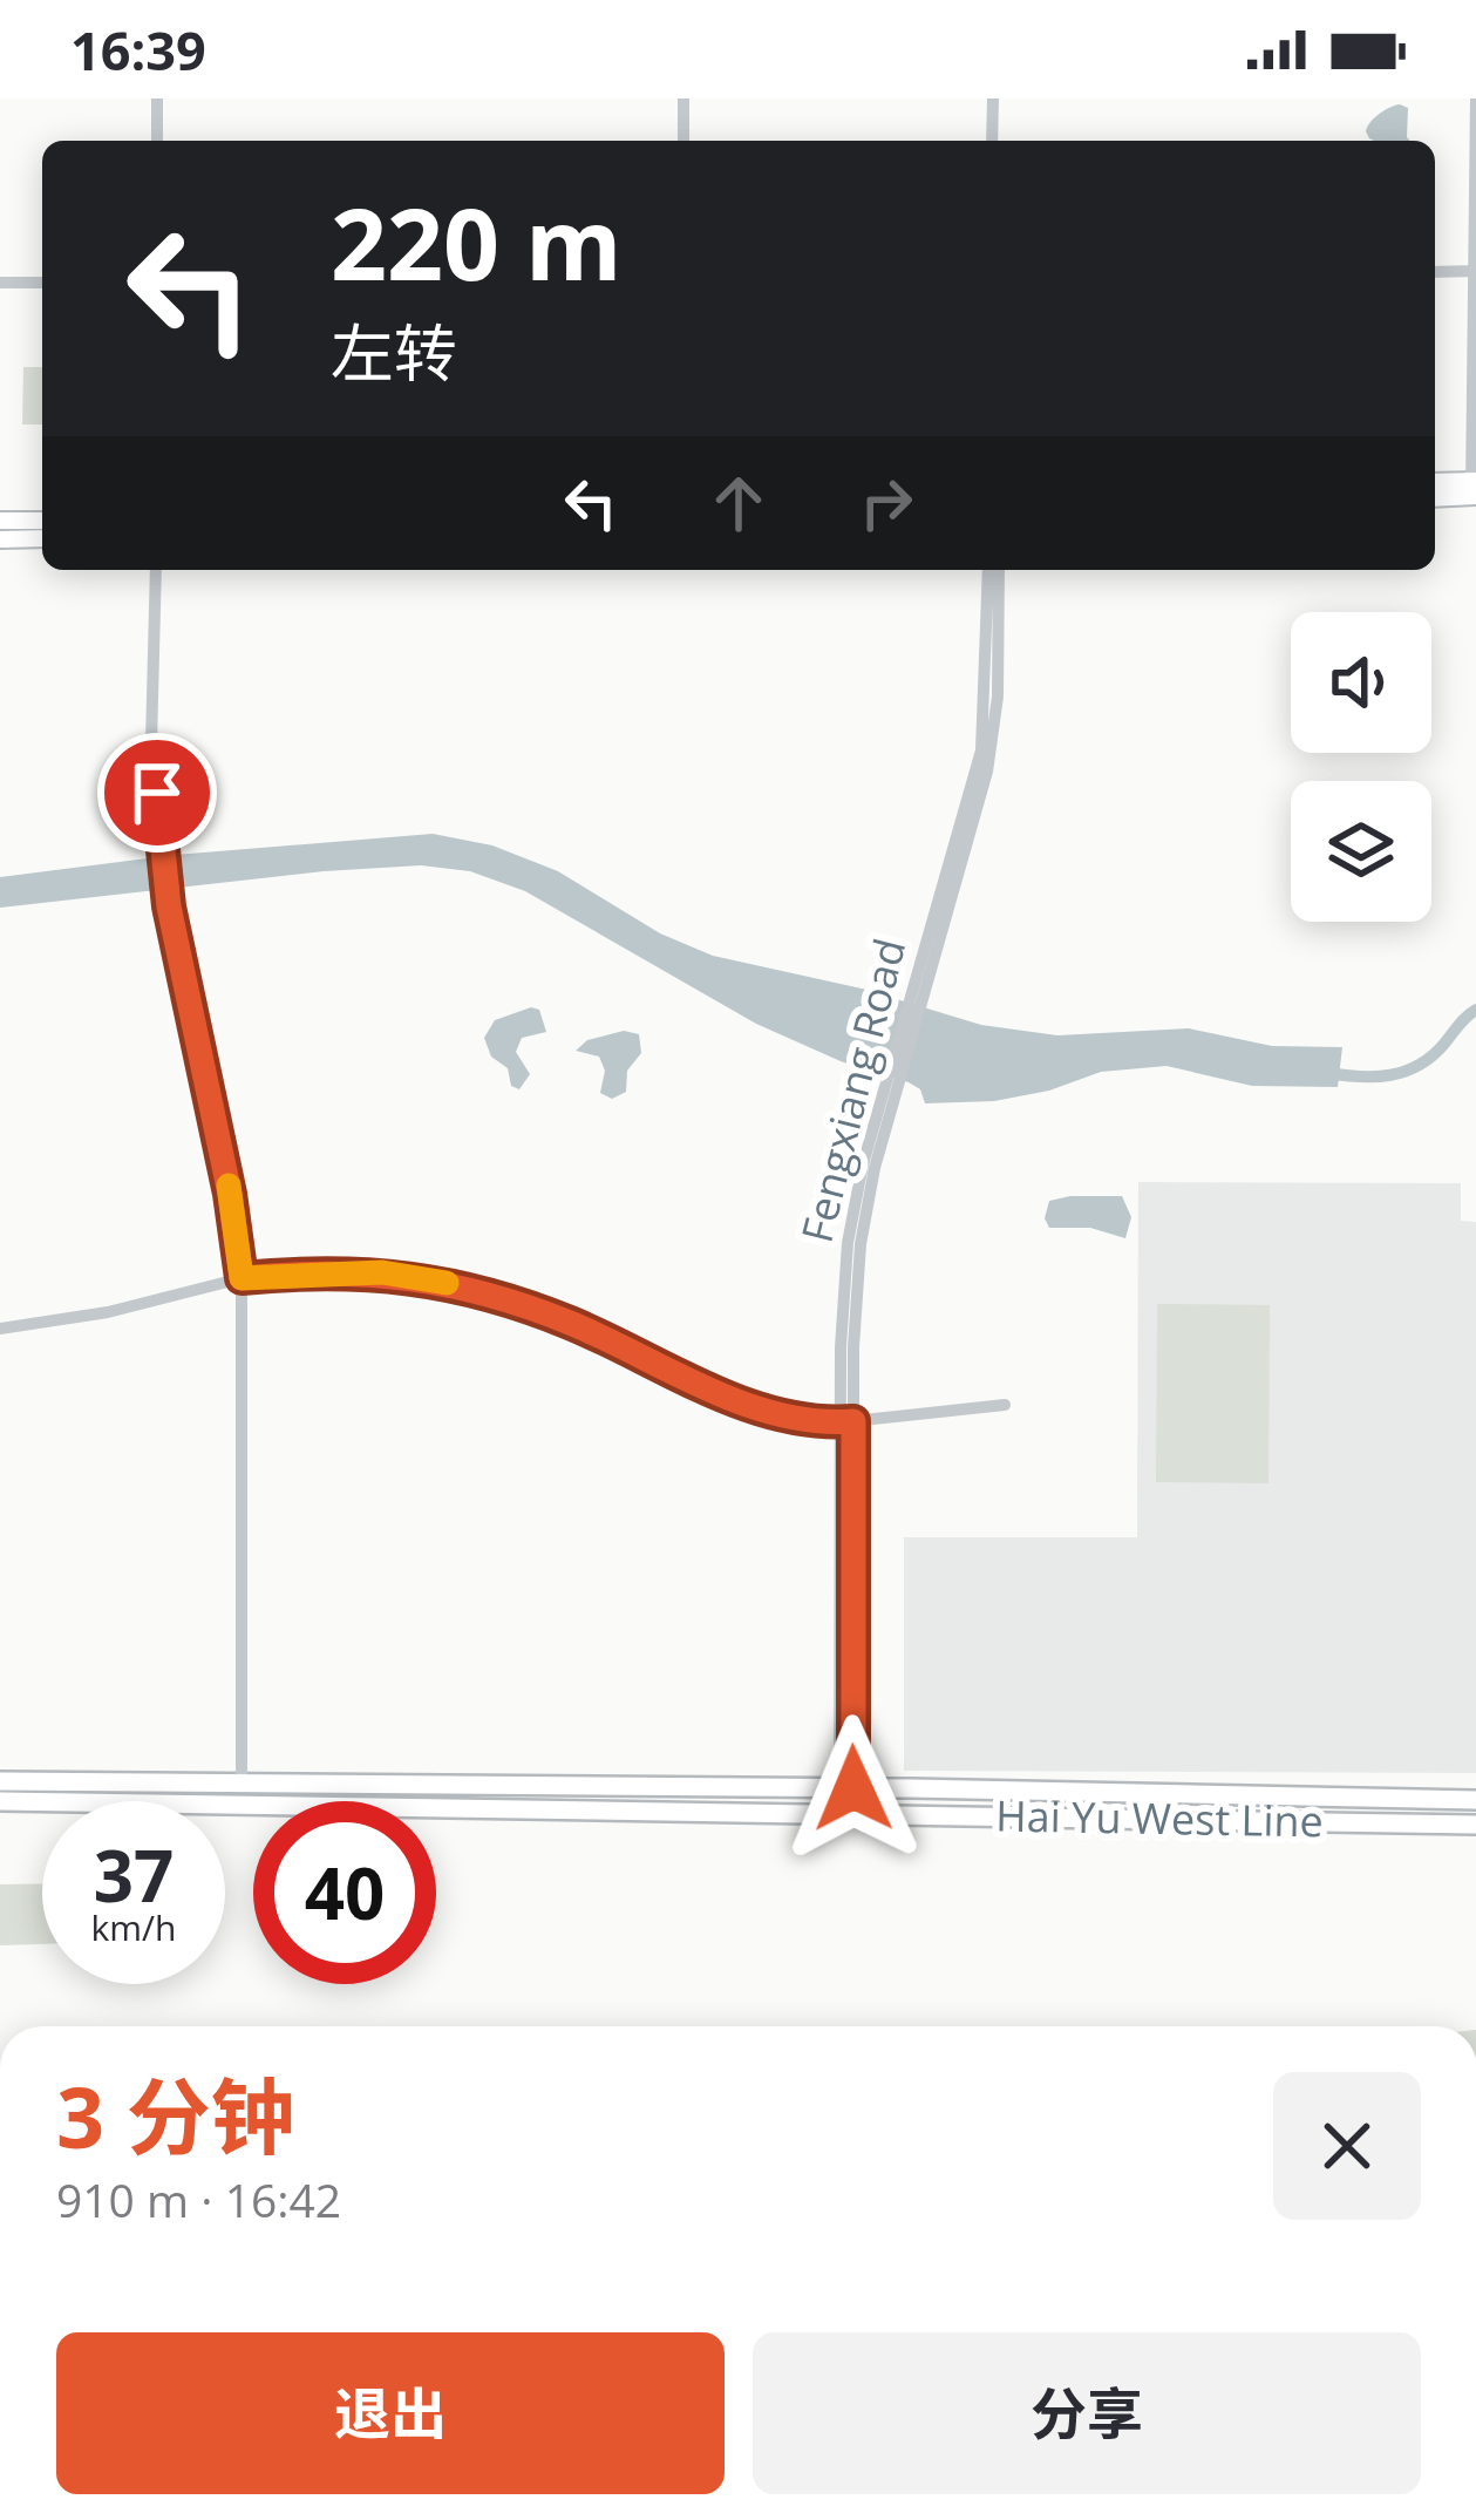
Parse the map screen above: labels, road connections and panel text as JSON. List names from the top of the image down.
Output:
{
  "streets": {
    "highway": ["Hai Yu West Line"],
    "street": ["Fengxiang Road"]
  },
  "crossings": [
    ["Fengxiang Road", "Hai Yu West Line"]
  ],
  "page": {
    "status": "16:39",
    "turn": ["220 m", "左转"],
    "speed": "37 km/h",
    "limit": "40",
    "heading": ["3 分钟", "910 m · 16:42"],
    "buttons": ["退出", "分享"]
  }
}
